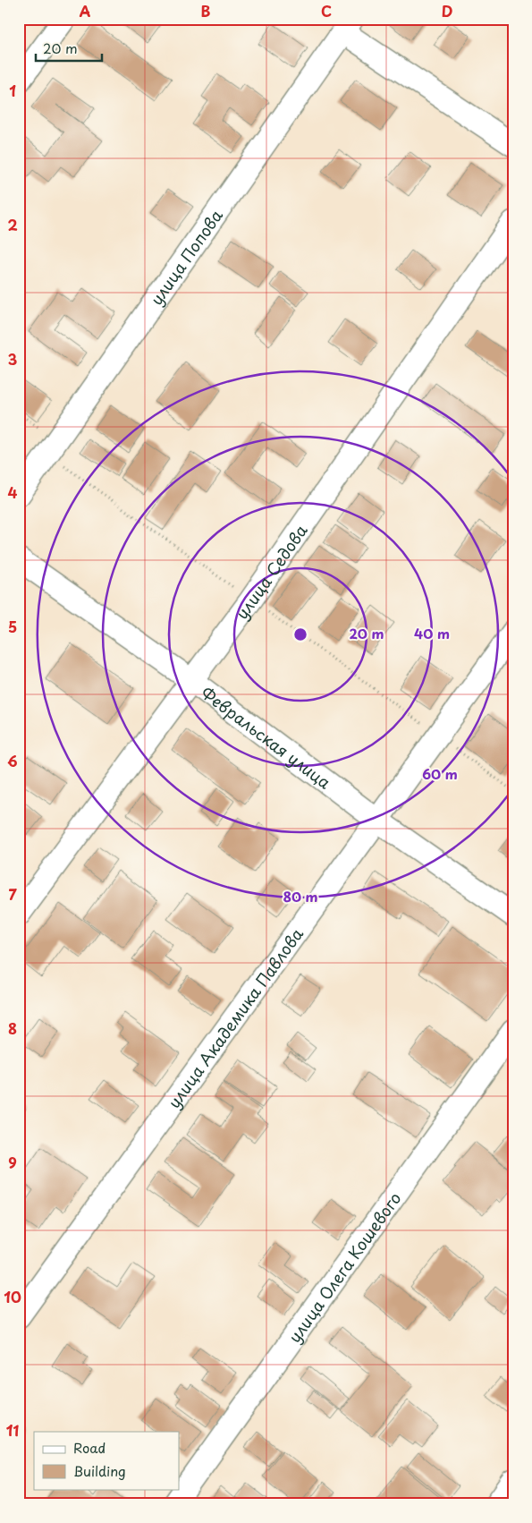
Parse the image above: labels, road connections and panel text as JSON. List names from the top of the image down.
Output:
{
  "streets": {
    "street": [
      "улица Попова",
      "улица Седова",
      "Февральская улица",
      "улица Академика Павлова",
      "улица Олега Кошевого"
    ]
  },
  "crossings": [
    ["улица Седова", "Февральская улица"],
    ["Февральская улица", "улица Академика Павлова"]
  ],
  "legend": ["Road", "Building"],
  "scale_bar": "20 m",
  "grid": {
    "columns": [
      "A",
      "B",
      "C",
      "D"
    ],
    "rows": [
      "1",
      "2",
      "3",
      "4",
      "5",
      "6",
      "7",
      "8",
      "9",
      "10",
      "11"
    ]
  },
  "rings": [
    "20 m",
    "40 m",
    "60 m",
    "80 m"
  ]
}
